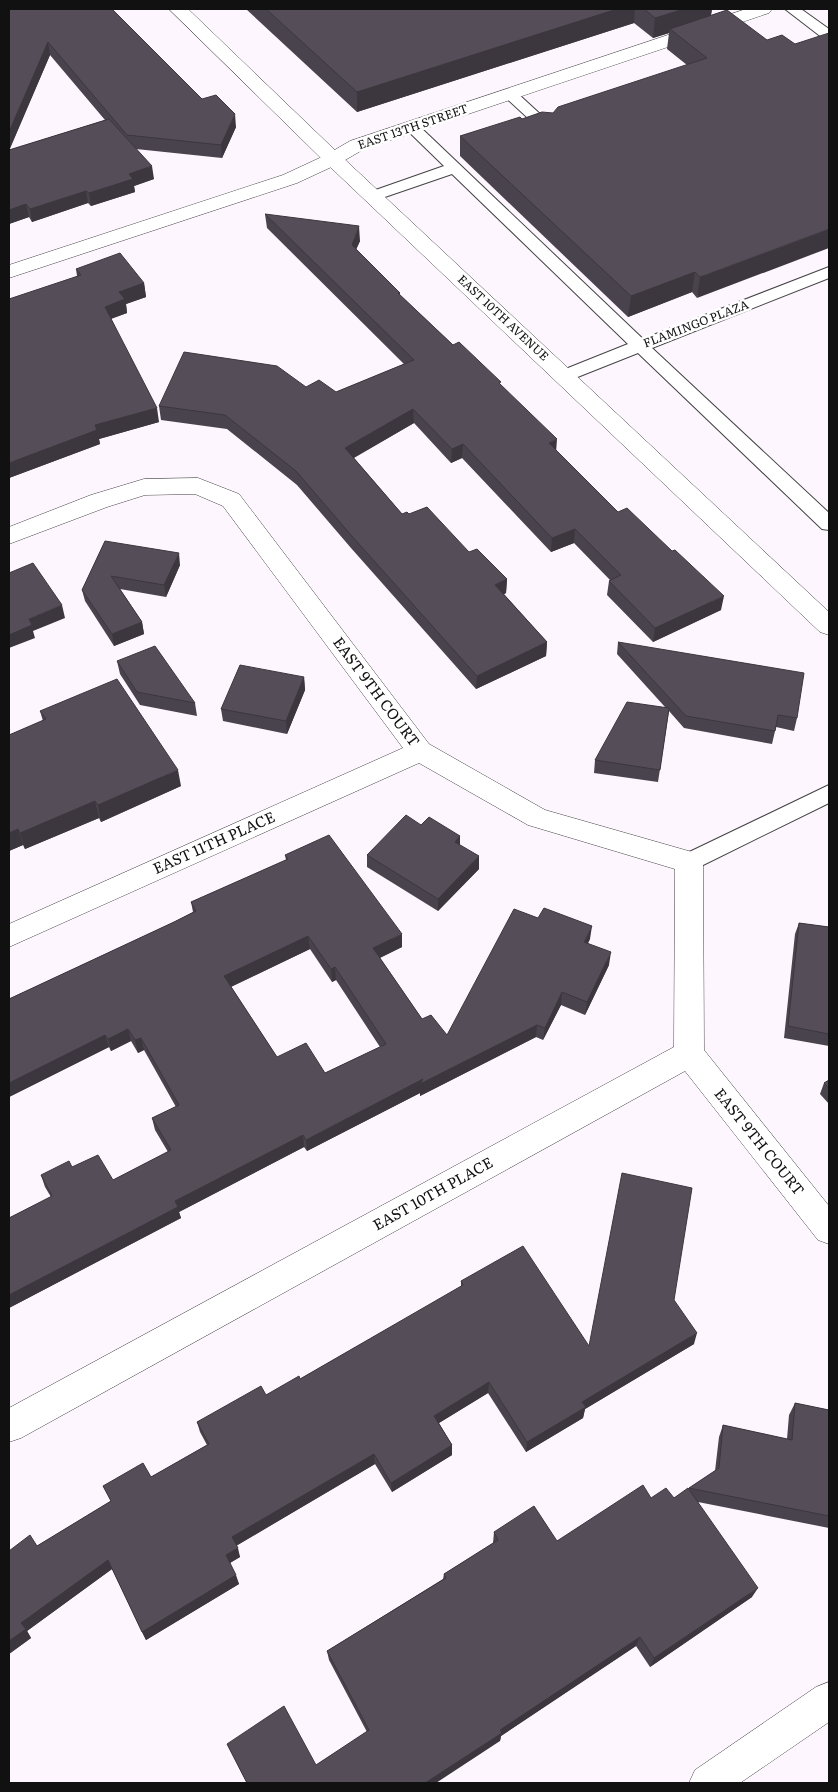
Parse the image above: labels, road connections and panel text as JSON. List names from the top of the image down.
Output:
{
  "streets": {
    "street": [
      "EAST 13TH STREET",
      "EAST 10TH AVENUE",
      "EAST 9TH COURT",
      "EAST 11TH PLACE",
      "EAST 10TH PLACE"
    ],
    "lane": ["FLAMINGO PLAZA"]
  },
  "crossings": [
    ["EAST 13TH STREET", "EAST 10TH AVENUE"],
    ["EAST 10TH AVENUE", "FLAMINGO PLAZA"],
    ["EAST 9TH COURT", "EAST 11TH PLACE"],
    ["EAST 9TH COURT", "EAST 10TH PLACE"]
  ]
}
